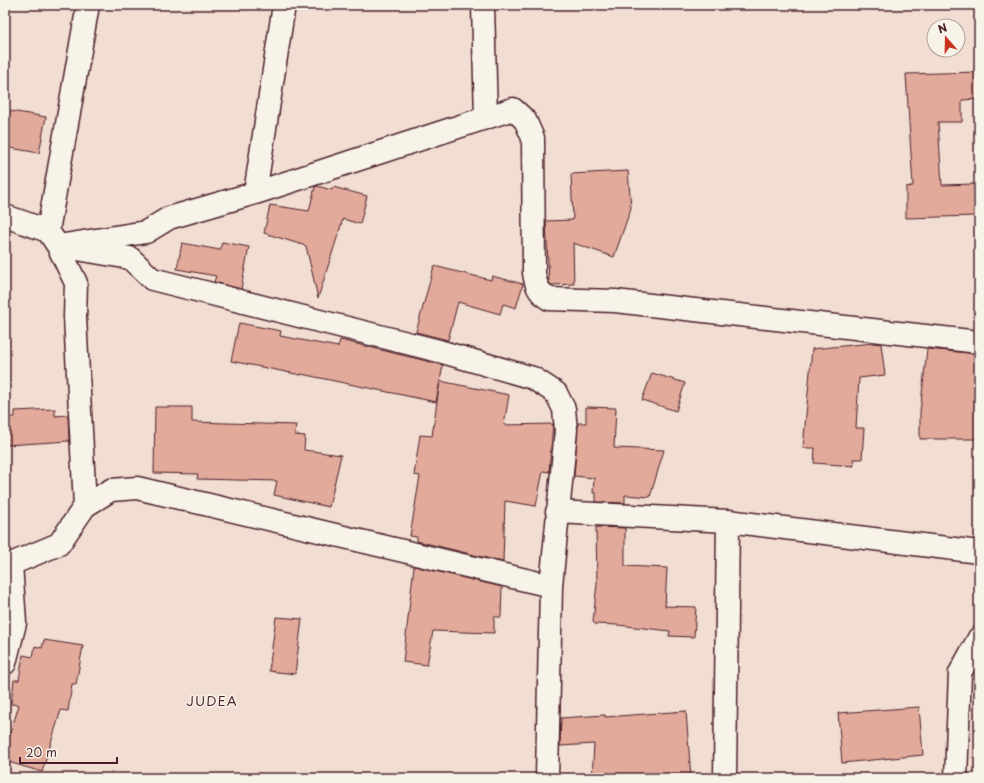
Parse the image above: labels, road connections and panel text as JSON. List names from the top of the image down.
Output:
{
  "districts": ["JUDEA"],
  "scale_bar": "20 m",
  "north": "top"
}
